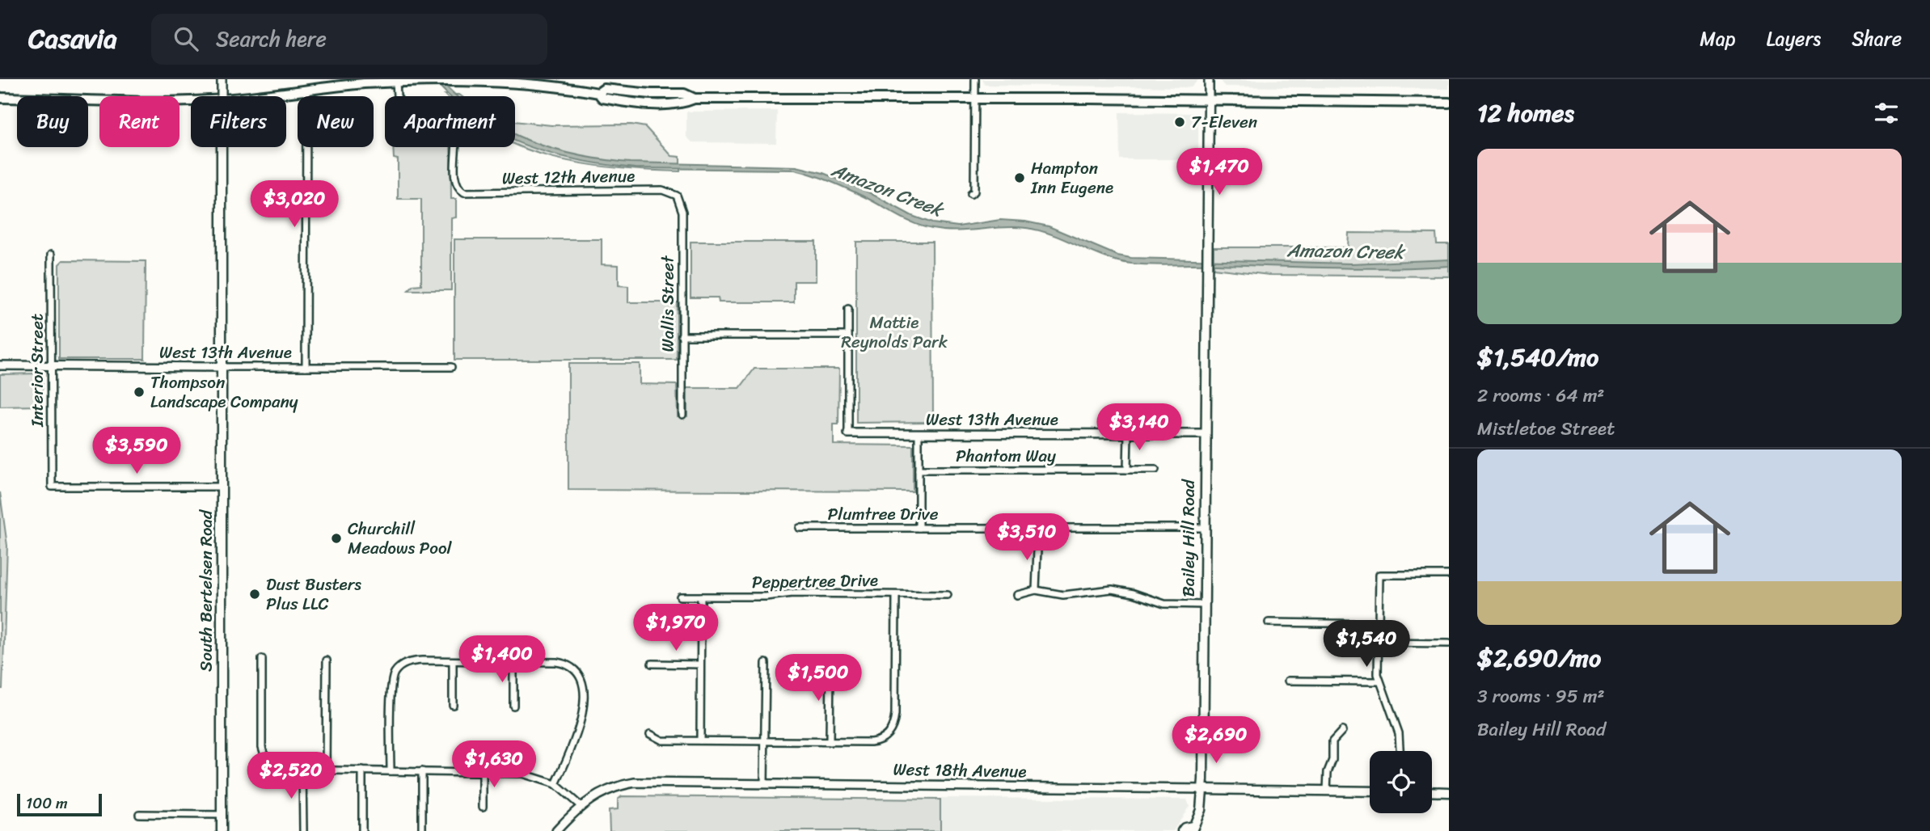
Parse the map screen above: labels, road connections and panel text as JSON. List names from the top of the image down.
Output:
{
  "streets": {
    "main road": ["Bailey Hill Road", "South Bertelsen Road", "West 18th Avenue"],
    "street": [
      "West 12th Avenue",
      "Wallis Street",
      "West 13th Avenue",
      "Interior Street",
      "Phantom Way",
      "Plumtree Drive",
      "Peppertree Drive"
    ]
  },
  "crossings": [
    ["West 12th Avenue", "Wallis Street"],
    ["West 13th Avenue", "Interior Street"],
    ["West 13th Avenue", "Bailey Hill Road"],
    ["West 13th Avenue", "South Bertelsen Road"],
    ["Interior Street", "South Bertelsen Road"],
    ["Plumtree Drive", "Bailey Hill Road"],
    ["Bailey Hill Road", "West 18th Avenue"]
  ],
  "water": ["Amazon Creek"],
  "parks": ["Mattie Reynolds Park"],
  "places": [
    "7-Eleven",
    "Hampton Inn Eugene",
    "Thompson Landscape Company",
    "Churchill Meadows Pool",
    "Dust Busters Plus LLC"
  ],
  "scale_bar": "100 m",
  "page": {
    "header": "Casavia",
    "search": "Search here",
    "nav": ["Map", "Layers", "Share"],
    "heading": "12 homes",
    "chip": [
      "Buy",
      "Rent",
      "Filters",
      "New",
      "Apartment"
    ],
    "list": [
      {
        "name": "$1,540/mo",
        "note": "2 rooms · 64 m² · Mistletoe Street"
      },
      {
        "name": "$2,690/mo",
        "note": "3 rooms · 95 m² · Bailey Hill Road"
      }
    ],
    "price": [
      "$1,470",
      "$3,020",
      "$3,140",
      "$3,590",
      "$3,510",
      "$1,970",
      "$1,540",
      "$1,400",
      "$1,500",
      "$2,690",
      "$1,630",
      "$2,520"
    ],
    "scale": "100 m"
  }
}
